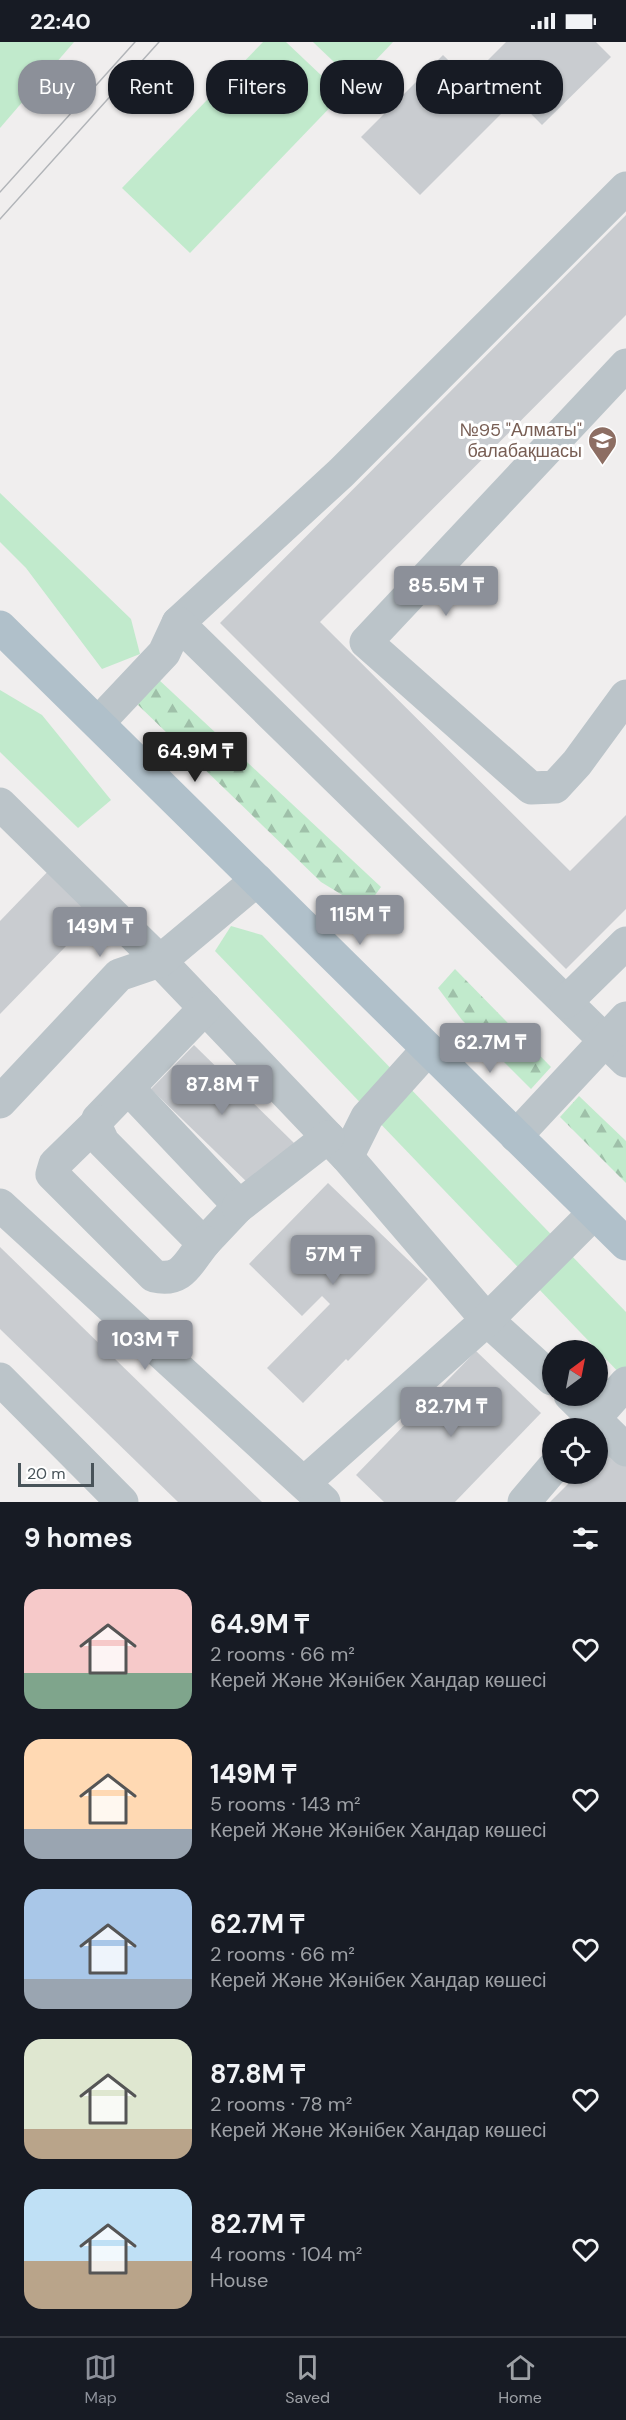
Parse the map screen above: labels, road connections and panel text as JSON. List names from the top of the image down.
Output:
{
  "places": {
    "school or university": ["№95 \"Алматы\" балабақшасы"]
  },
  "scale_bar": "20 m",
  "north": "top right",
  "page": {
    "status": "22:40",
    "chip": [
      "Buy",
      "Rent",
      "Filters",
      "New",
      "Apartment"
    ],
    "price": [
      "85.5M ₸",
      "64.9M ₸",
      "115M ₸",
      "149M ₸",
      "62.7M ₸",
      "87.8M ₸",
      "57M ₸",
      "103M ₸",
      "82.7M ₸"
    ],
    "scale": "20 m",
    "heading": "9 homes",
    "list": [
      {
        "name": "64.9M ₸",
        "note": "2 rooms · 66 m² · Керей Және Жәнібек Хандар көшесі"
      },
      {
        "name": "149M ₸",
        "note": "5 rooms · 143 m² · Керей Және Жәнібек Хандар көшесі"
      },
      {
        "name": "62.7M ₸",
        "note": "2 rooms · 66 m² · Керей Және Жәнібек Хандар көшесі"
      },
      {
        "name": "87.8M ₸",
        "note": "2 rooms · 78 m² · Керей Және Жәнібек Хандар көшесі"
      },
      {
        "name": "82.7M ₸",
        "note": "4 rooms · 104 m² · House"
      }
    ],
    "tabs": ["Map", "Saved", "Home"]
  }
}
